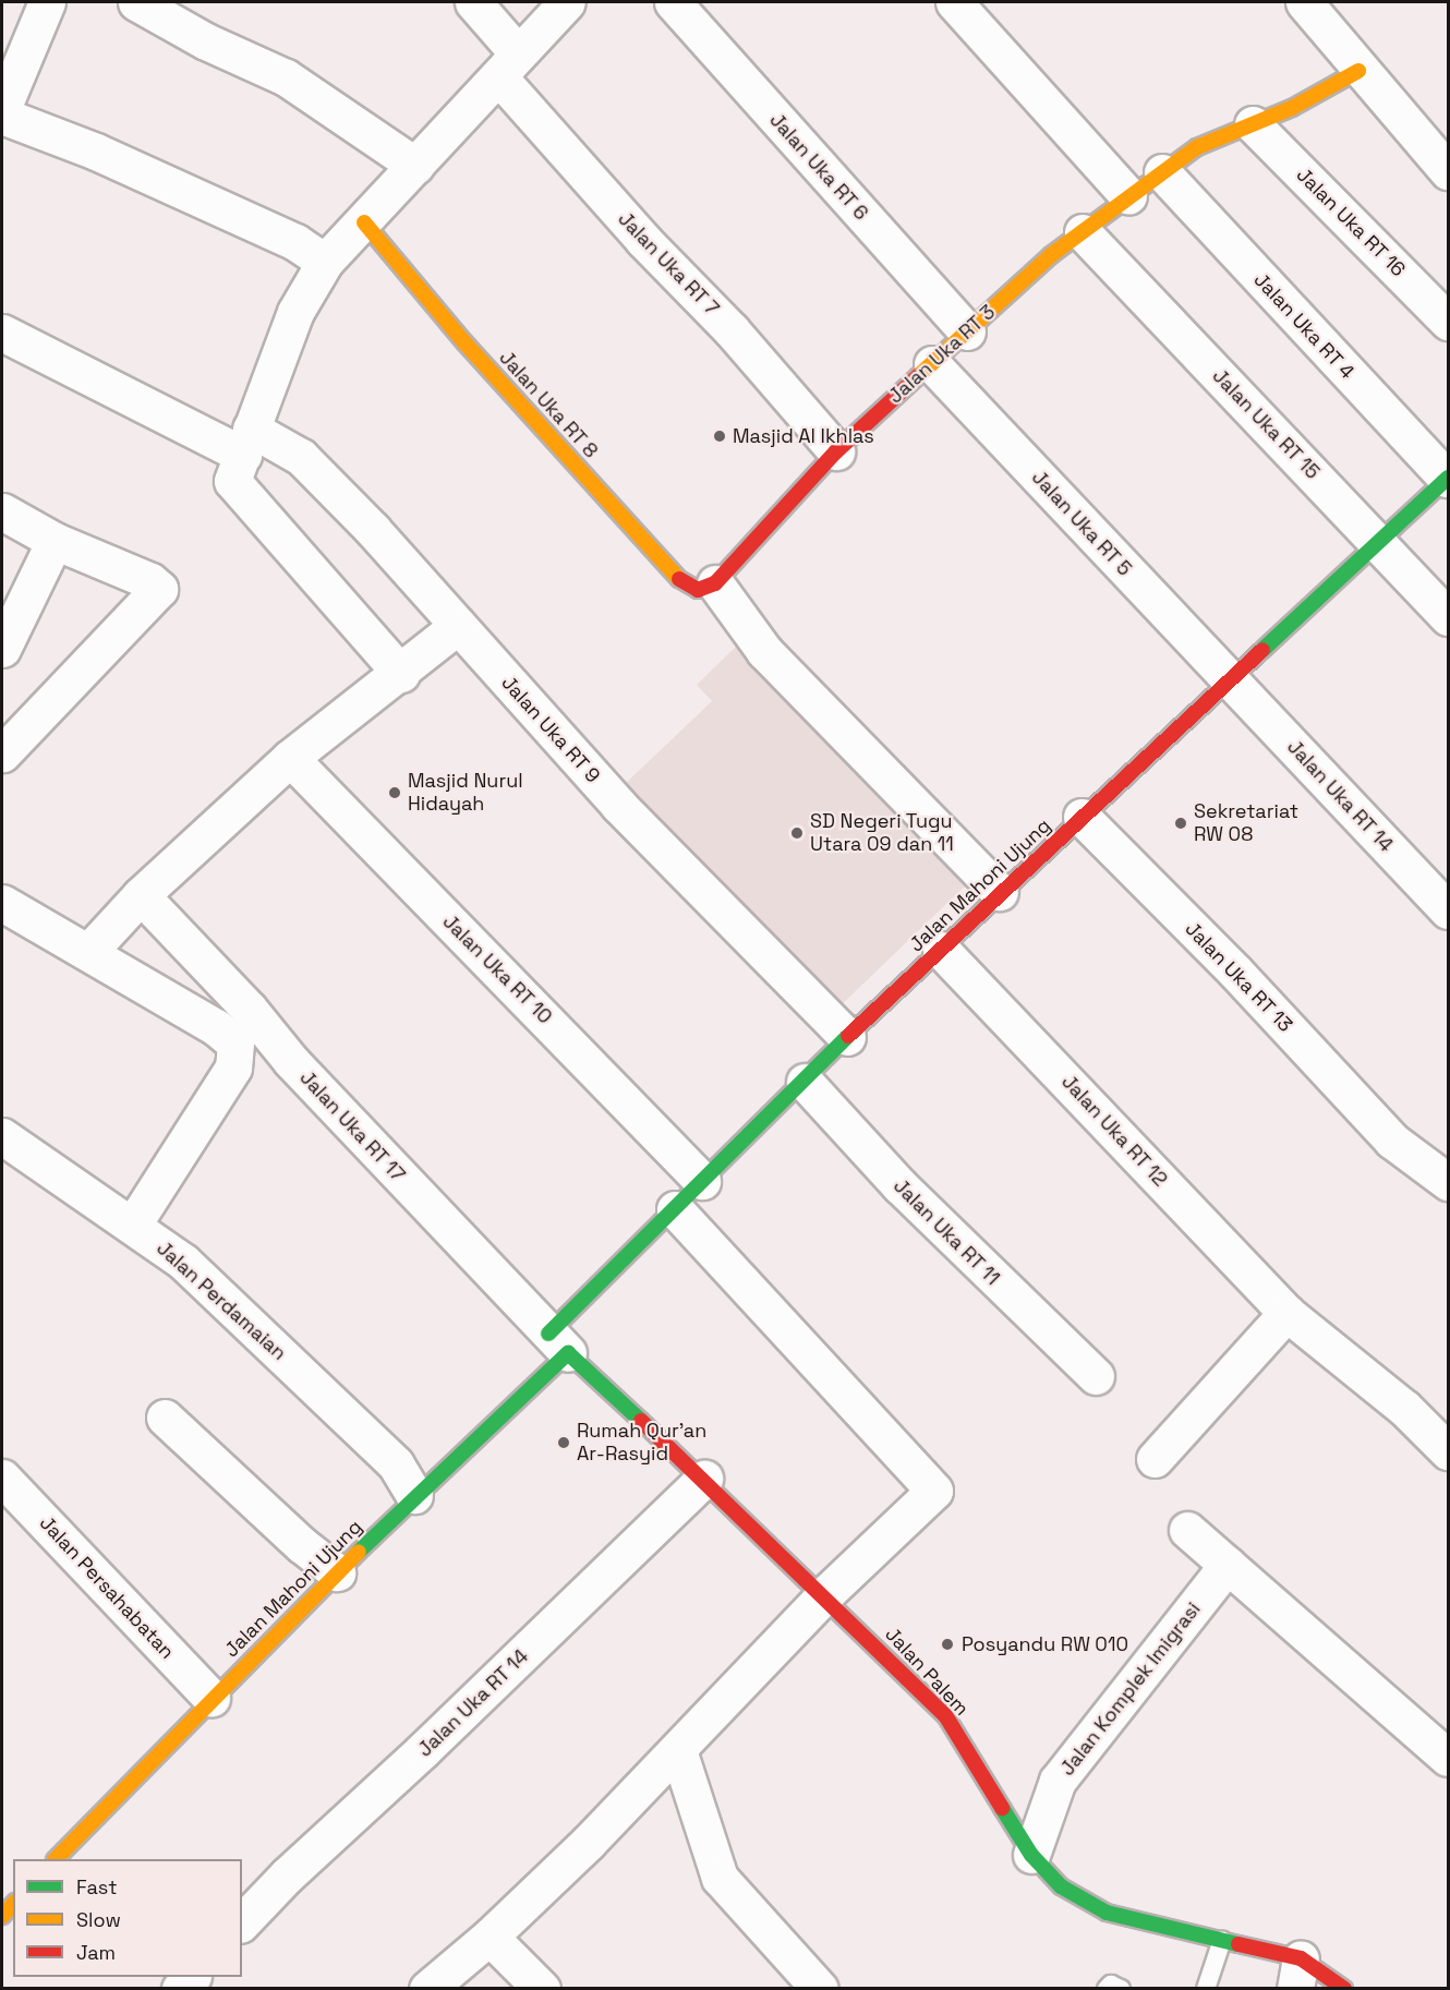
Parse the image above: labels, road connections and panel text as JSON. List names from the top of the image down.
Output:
{
  "streets": {
    "street": [
      "Jalan Uka RT 6",
      "Jalan Uka RT 16",
      "Jalan Uka RT 7",
      "Jalan Uka RT 4",
      "Jalan Uka RT 3",
      "Jalan Uka RT 8",
      "Jalan Uka RT 15",
      "Jalan Uka RT 5",
      "Jalan Uka RT 9",
      "Jalan Uka RT 14",
      "Jalan Mahoni Ujung",
      "Jalan Uka RT 10",
      "Jalan Uka RT 13",
      "Jalan Uka RT 17",
      "Jalan Uka RT 12",
      "Jalan Uka RT 11",
      "Jalan Perdamaian",
      "Jalan Persahabatan",
      "Jalan Palem",
      "Jalan Komplek Imigrasi"
    ]
  },
  "crossings": [
    ["Jalan Uka RT 6", "Jalan Uka RT 3"],
    ["Jalan Uka RT 16", "Jalan Uka RT 3"],
    ["Jalan Uka RT 7", "Jalan Uka RT 3"],
    ["Jalan Uka RT 4", "Jalan Uka RT 3"],
    ["Jalan Uka RT 4", "Jalan Mahoni Ujung"],
    ["Jalan Uka RT 3", "Jalan Uka RT 8"],
    ["Jalan Uka RT 3", "Jalan Uka RT 15"],
    ["Jalan Uka RT 3", "Jalan Uka RT 5"],
    ["Jalan Uka RT 15", "Jalan Mahoni Ujung"],
    ["Jalan Uka RT 5", "Jalan Uka RT 14"],
    ["Jalan Uka RT 5", "Jalan Mahoni Ujung"],
    ["Jalan Uka RT 9", "Jalan Mahoni Ujung"],
    ["Jalan Uka RT 14", "Jalan Mahoni Ujung"],
    ["Jalan Uka RT 14", "Jalan Palem"],
    ["Jalan Mahoni Ujung", "Jalan Uka RT 10"],
    ["Jalan Mahoni Ujung", "Jalan Uka RT 13"],
    ["Jalan Mahoni Ujung", "Jalan Uka RT 17"],
    ["Jalan Mahoni Ujung", "Jalan Uka RT 12"],
    ["Jalan Mahoni Ujung", "Jalan Uka RT 11"],
    ["Jalan Mahoni Ujung", "Jalan Perdamaian"],
    ["Jalan Mahoni Ujung", "Jalan Persahabatan"],
    ["Jalan Mahoni Ujung", "Jalan Palem"],
    ["Jalan Uka RT 17", "Jalan Palem"],
    ["Jalan Palem", "Jalan Komplek Imigrasi"]
  ],
  "places": [
    "Masjid Al Ikhlas",
    "Masjid Nurul Hidayah",
    "Sekretariat RW 08",
    "SD Negeri Tugu Utara 09 dan 11",
    "Rumah Qur'an Ar-Rasyid",
    "Posyandu RW 010"
  ],
  "legend": ["Fast", "Slow", "Jam"]
}
